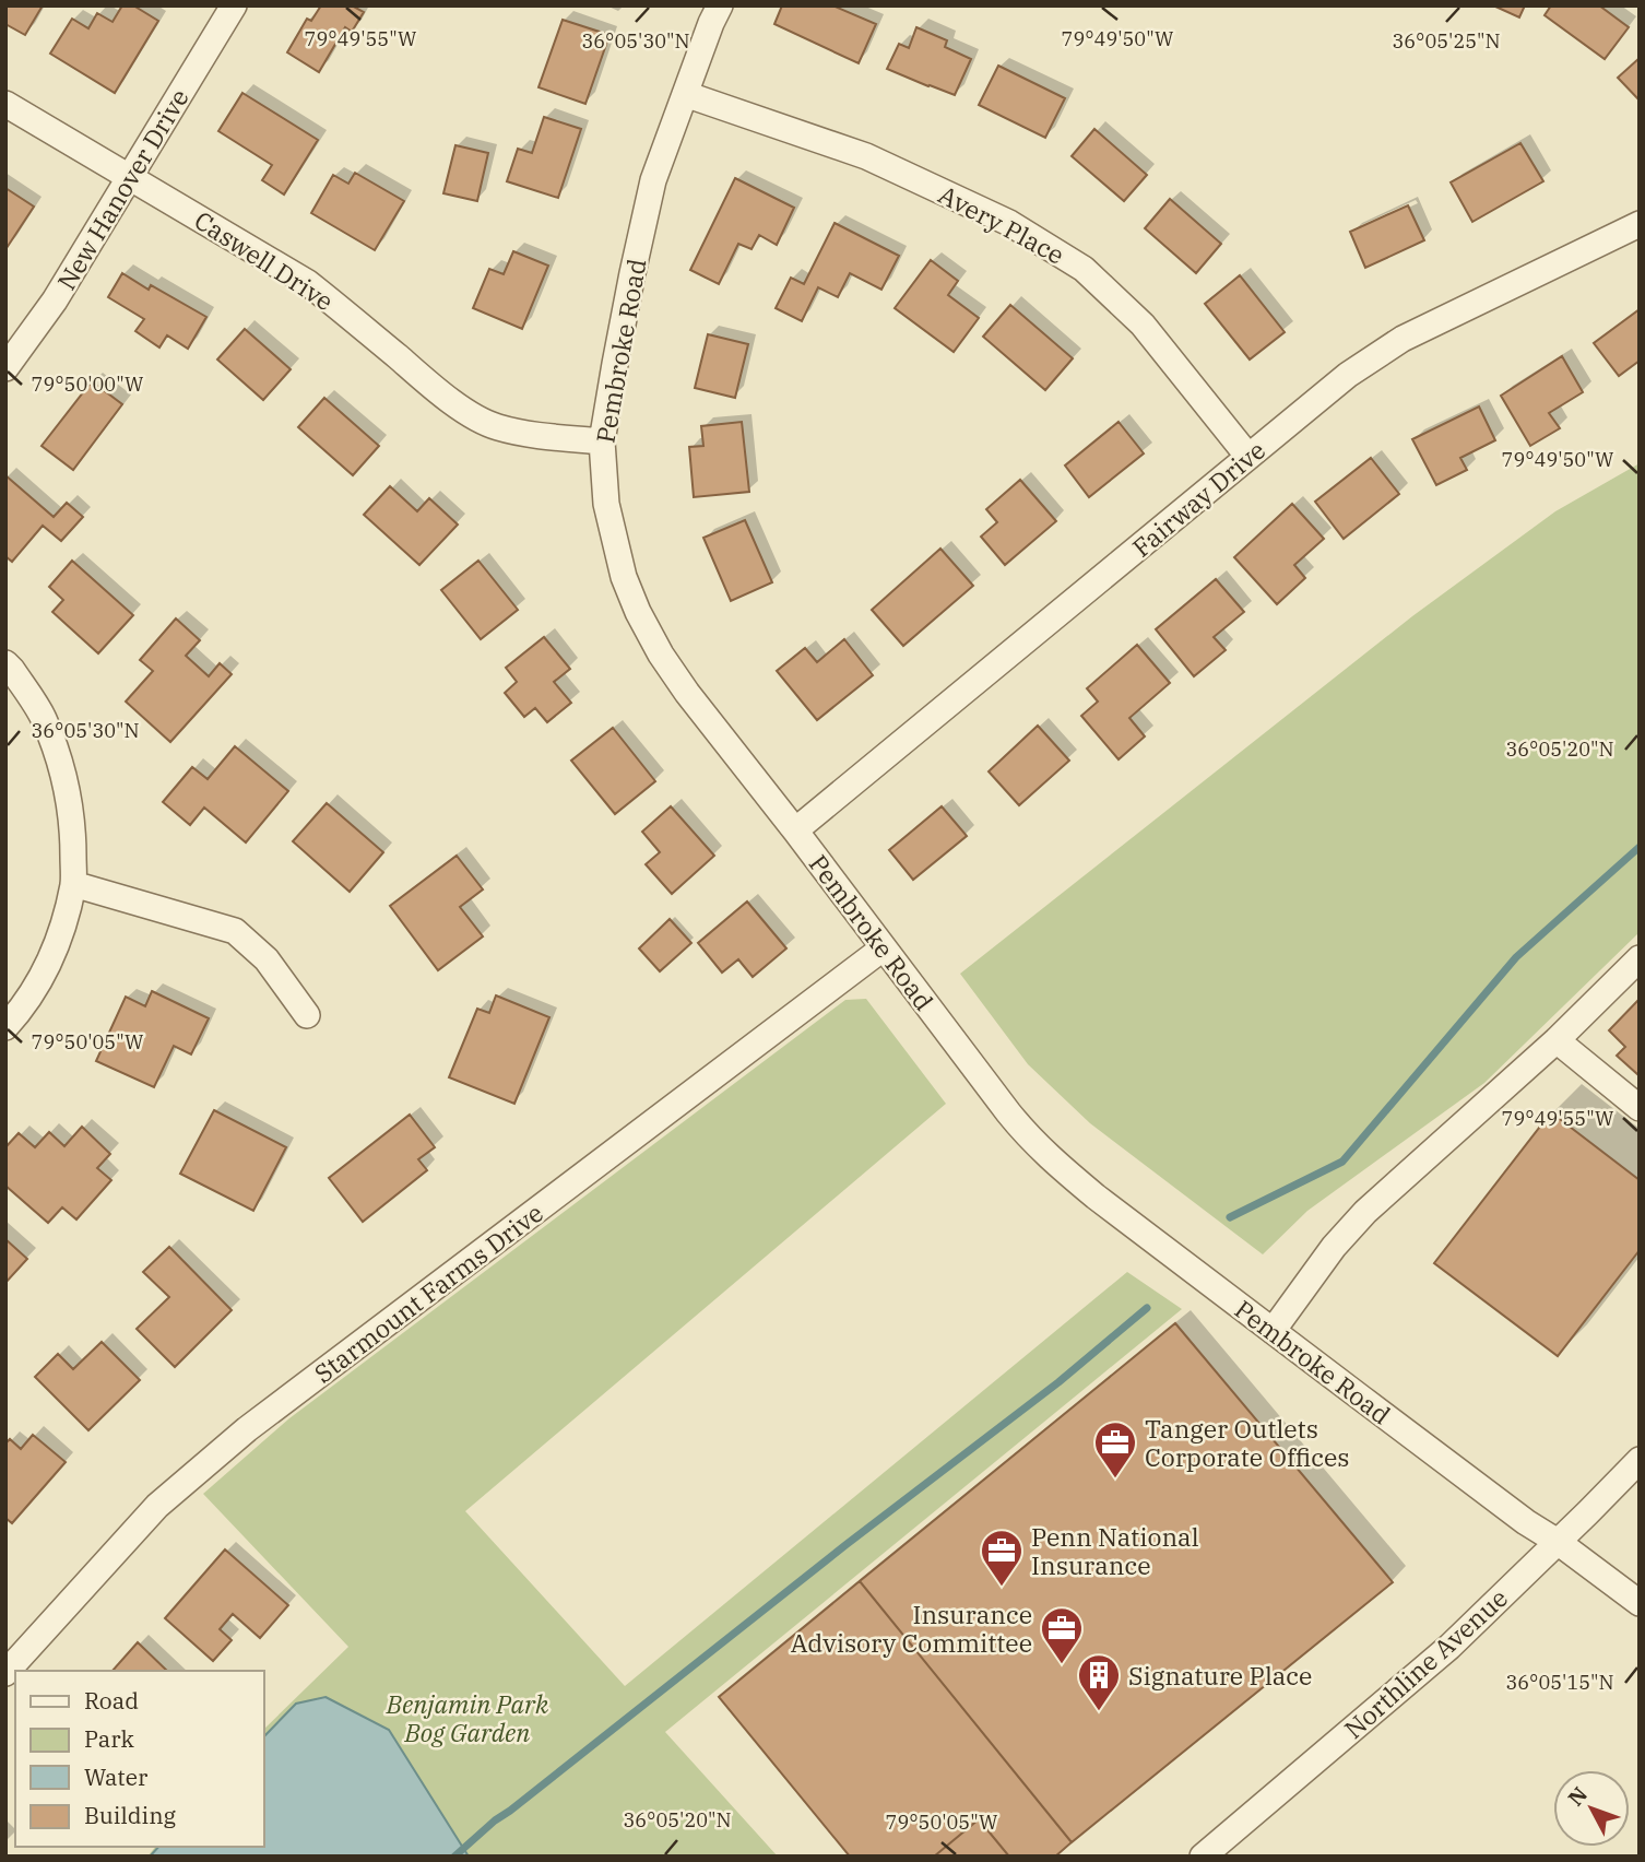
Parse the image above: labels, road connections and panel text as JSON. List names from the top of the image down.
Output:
{
  "streets": {
    "street": [
      "New Hanover Drive",
      "Avery Place",
      "Caswell Drive",
      "Pembroke Road",
      "Fairway Drive",
      "Starmount Farms Drive",
      "Northline Avenue"
    ]
  },
  "crossings": [
    ["New Hanover Drive", "Caswell Drive"],
    ["Avery Place", "Pembroke Road"],
    ["Avery Place", "Fairway Drive"],
    ["Caswell Drive", "Pembroke Road"],
    ["Pembroke Road", "Fairway Drive"],
    ["Pembroke Road", "Starmount Farms Drive"],
    ["Pembroke Road", "Northline Avenue"]
  ],
  "parks": ["Benjamin Park Bog Garden"],
  "places": {
    "office": ["Tanger Outlets Corporate Offices", "Penn National Insurance", "Insurance Advisory Committee"],
    "building": ["Signature Place"]
  },
  "legend": [
    "Road",
    "Park",
    "Water",
    "Building"
  ],
  "north": "top left",
  "coordinates": [
    "79°49'55\"W",
    "79°49'50\"W",
    "36°05'30\"N",
    "36°05'25\"N",
    "79°50'00\"W",
    "36°05'20\"N",
    "79°50'05\"W",
    "36°05'15\"N"
  ]
}
